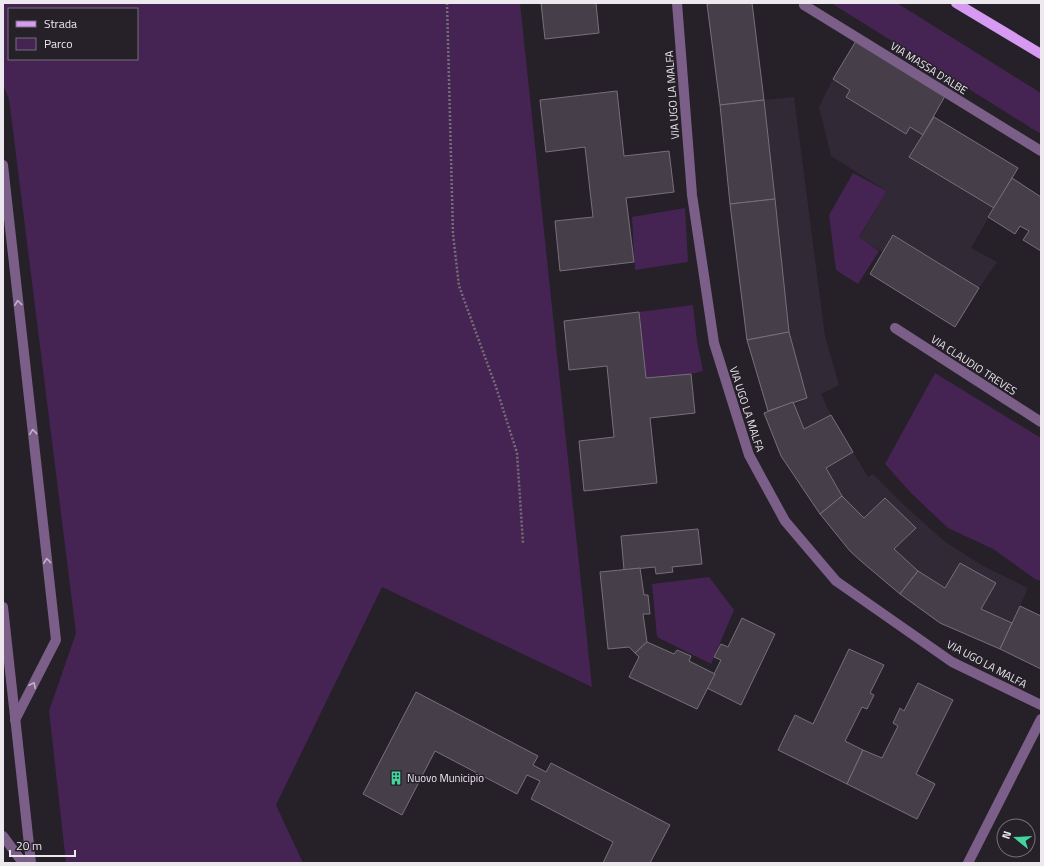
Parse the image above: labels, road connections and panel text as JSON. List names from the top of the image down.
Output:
{
  "streets": {
    "street": ["VIA MASSA D'ALBE", "VIA UGO LA MALFA", "VIA CLAUDIO TREVES"]
  },
  "places": {
    "building": ["Nuovo Municipio"]
  },
  "legend": ["Strada", "Parco"],
  "scale_bar": "20 m",
  "north": "left"
}
